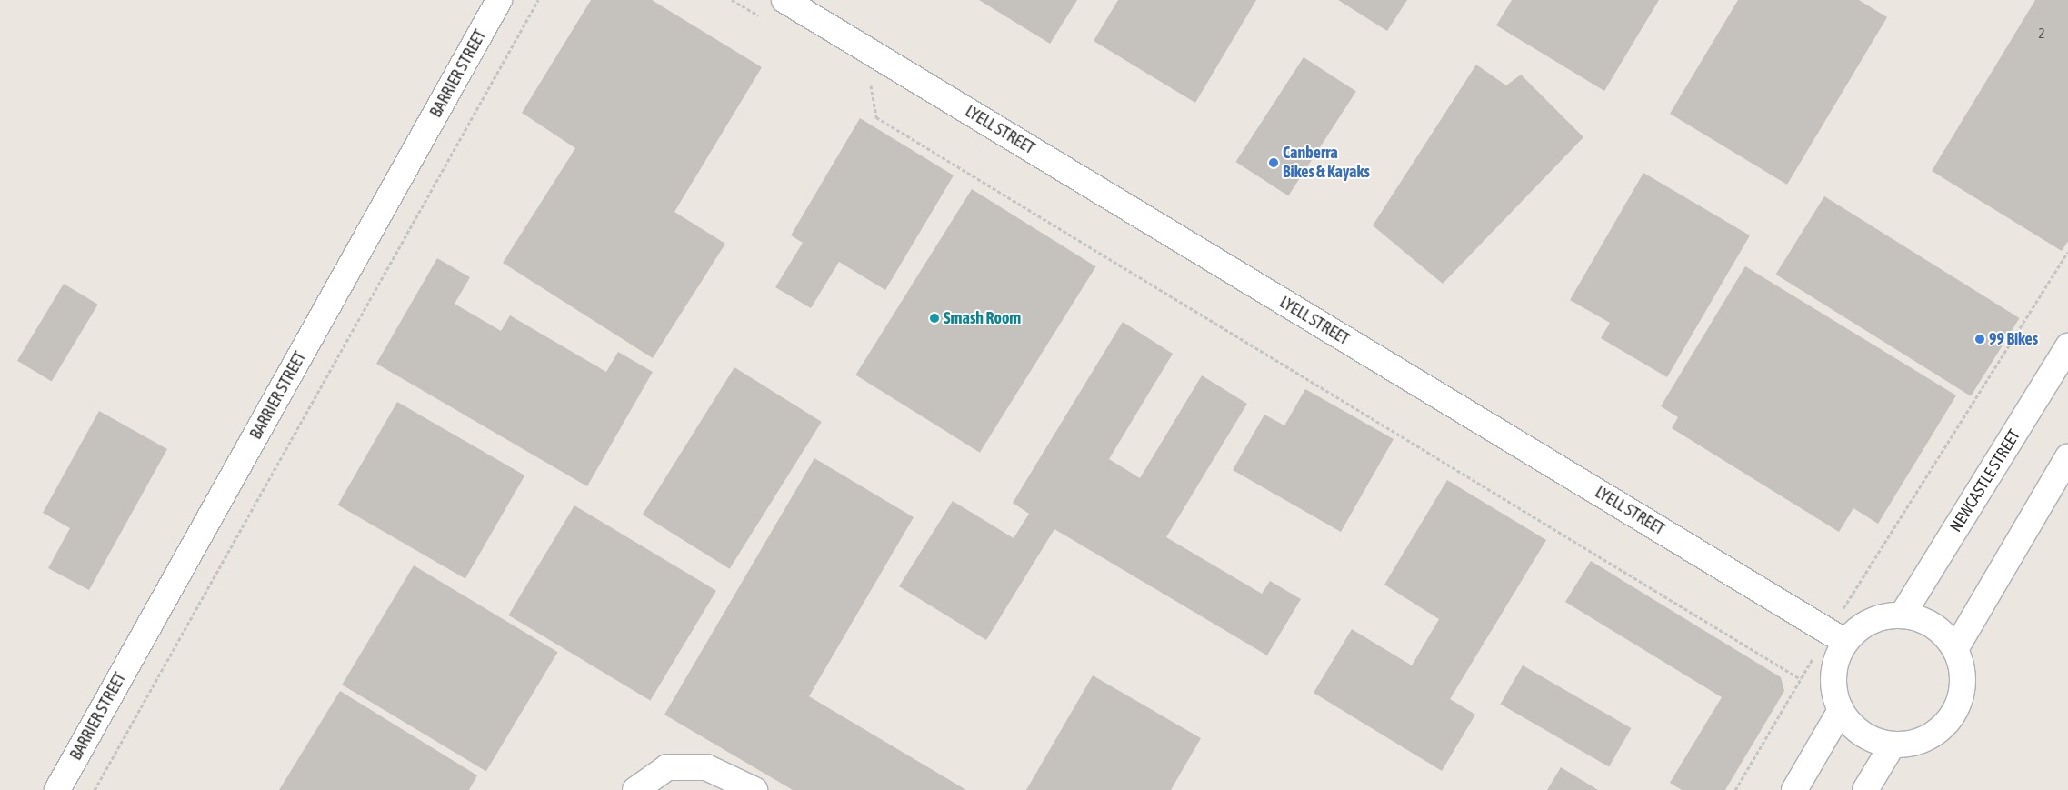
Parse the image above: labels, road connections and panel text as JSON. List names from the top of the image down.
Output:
{
  "streets": {
    "street": ["BARRIER STREET", "LYELL STREET", "NEWCASTLE STREET"]
  },
  "crossings": [
    ["LYELL STREET", "NEWCASTLE STREET"]
  ],
  "places": ["Canberra Bikes & Kayaks", "Smash Room", "99 Bikes"],
  "house_numbers": ["2"]
}
